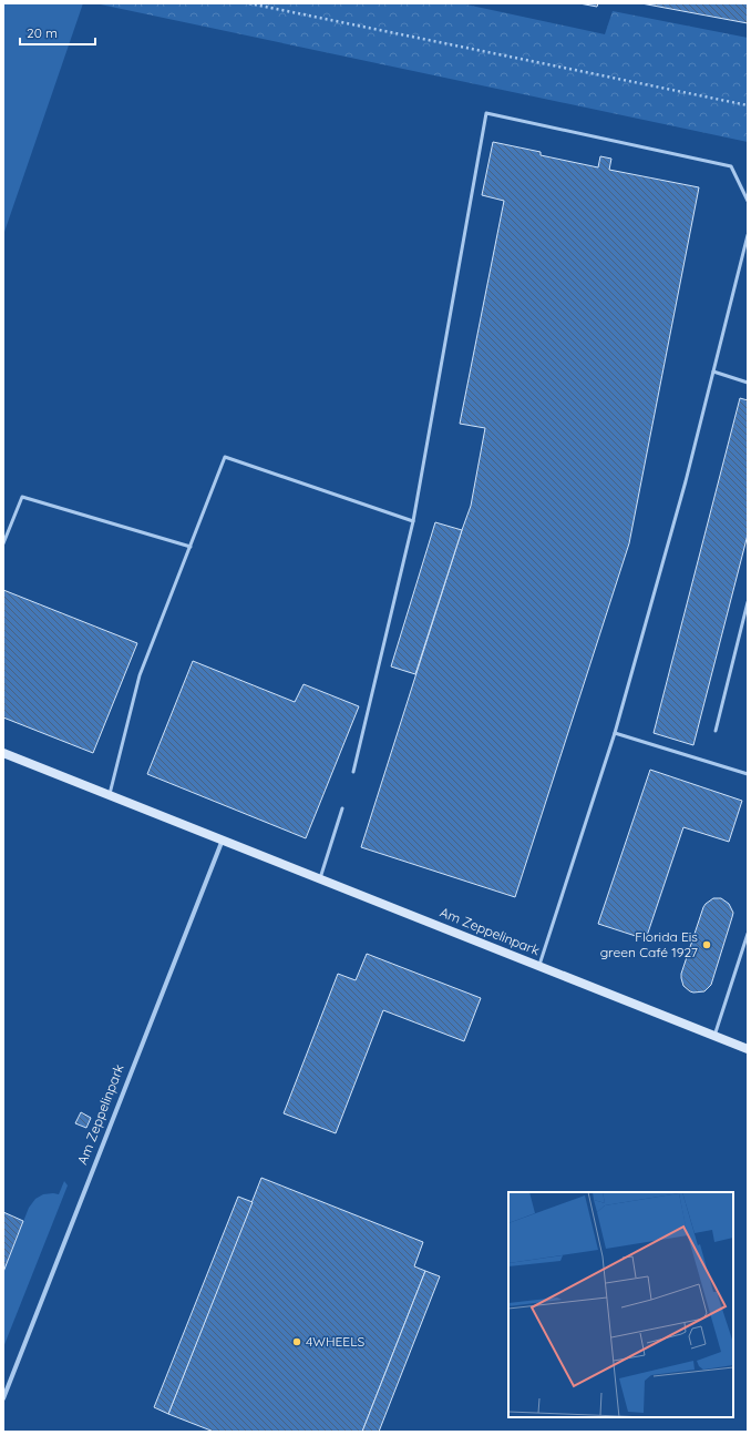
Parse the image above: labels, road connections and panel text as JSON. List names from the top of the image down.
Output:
{
  "streets": {
    "main road": ["Am Zeppelinpark"]
  },
  "places": ["Florida Eis green Café 1927", "4WHEELS"],
  "scale_bar": "20 m"
}
